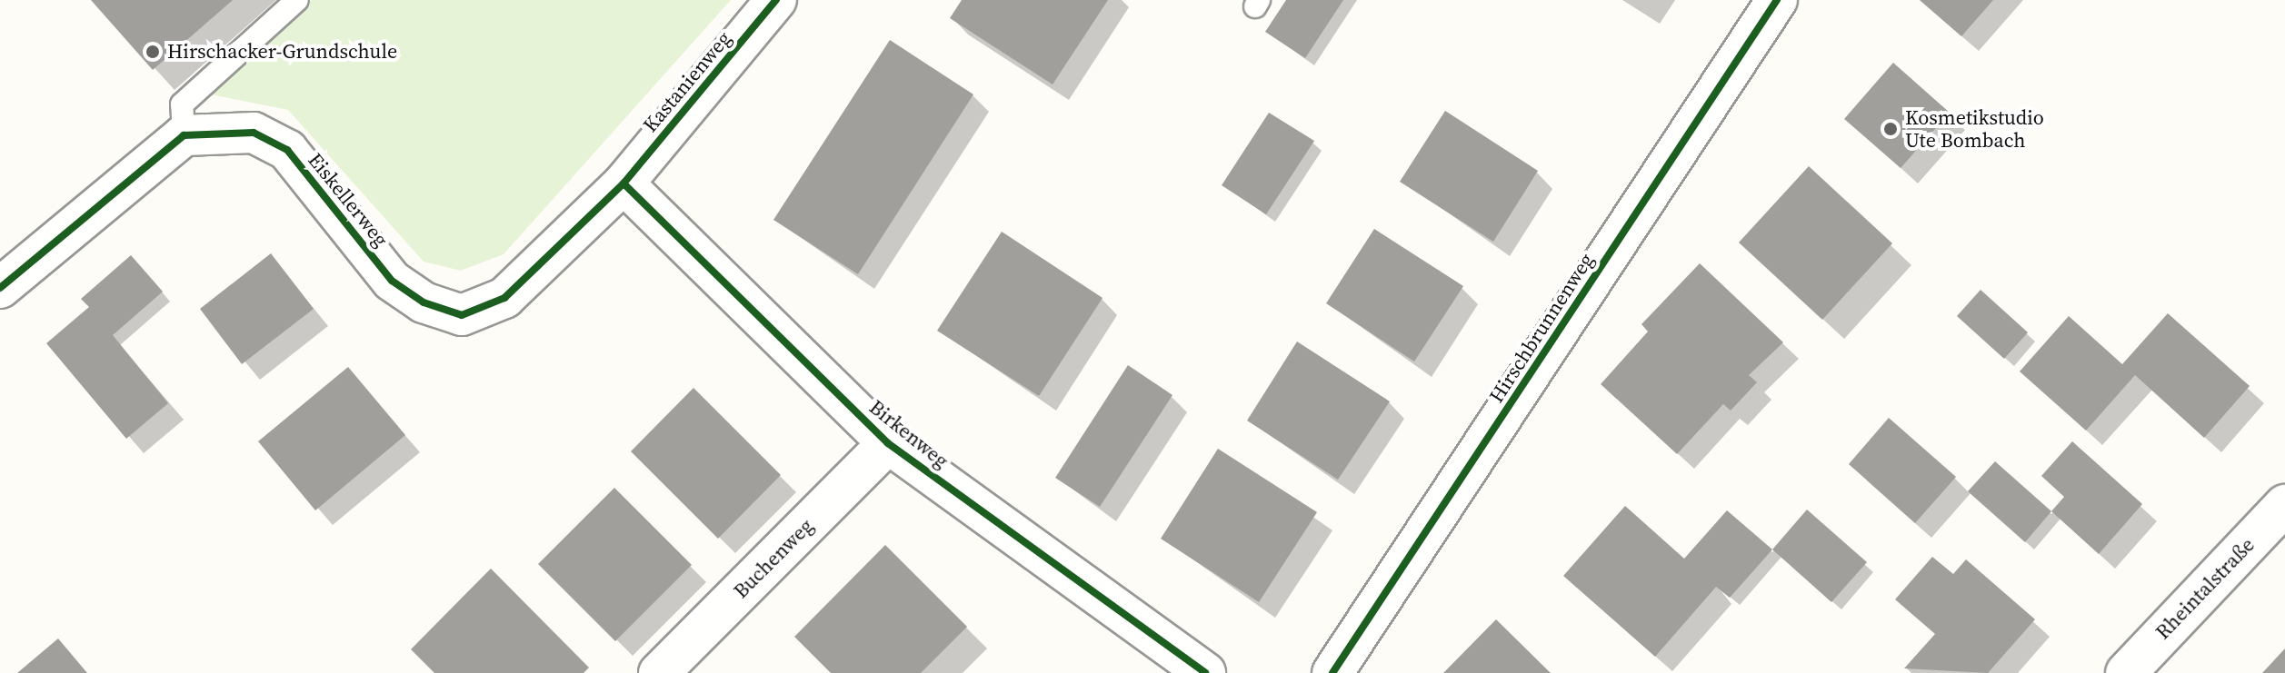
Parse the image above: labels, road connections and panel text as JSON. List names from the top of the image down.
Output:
{
  "streets": {
    "street": [
      "Kastanienweg",
      "Eiskellerweg",
      "Hirschbrunnenweg",
      "Birkenweg",
      "Buchenweg",
      "Rheintalstraße"
    ]
  },
  "crossings": [
    ["Kastanienweg", "Eiskellerweg"],
    ["Kastanienweg", "Birkenweg"],
    ["Eiskellerweg", "Birkenweg"],
    ["Birkenweg", "Buchenweg"]
  ],
  "places": ["Hirschacker-Grundschule", "Kosmetikstudio Ute Bombach"]
}
